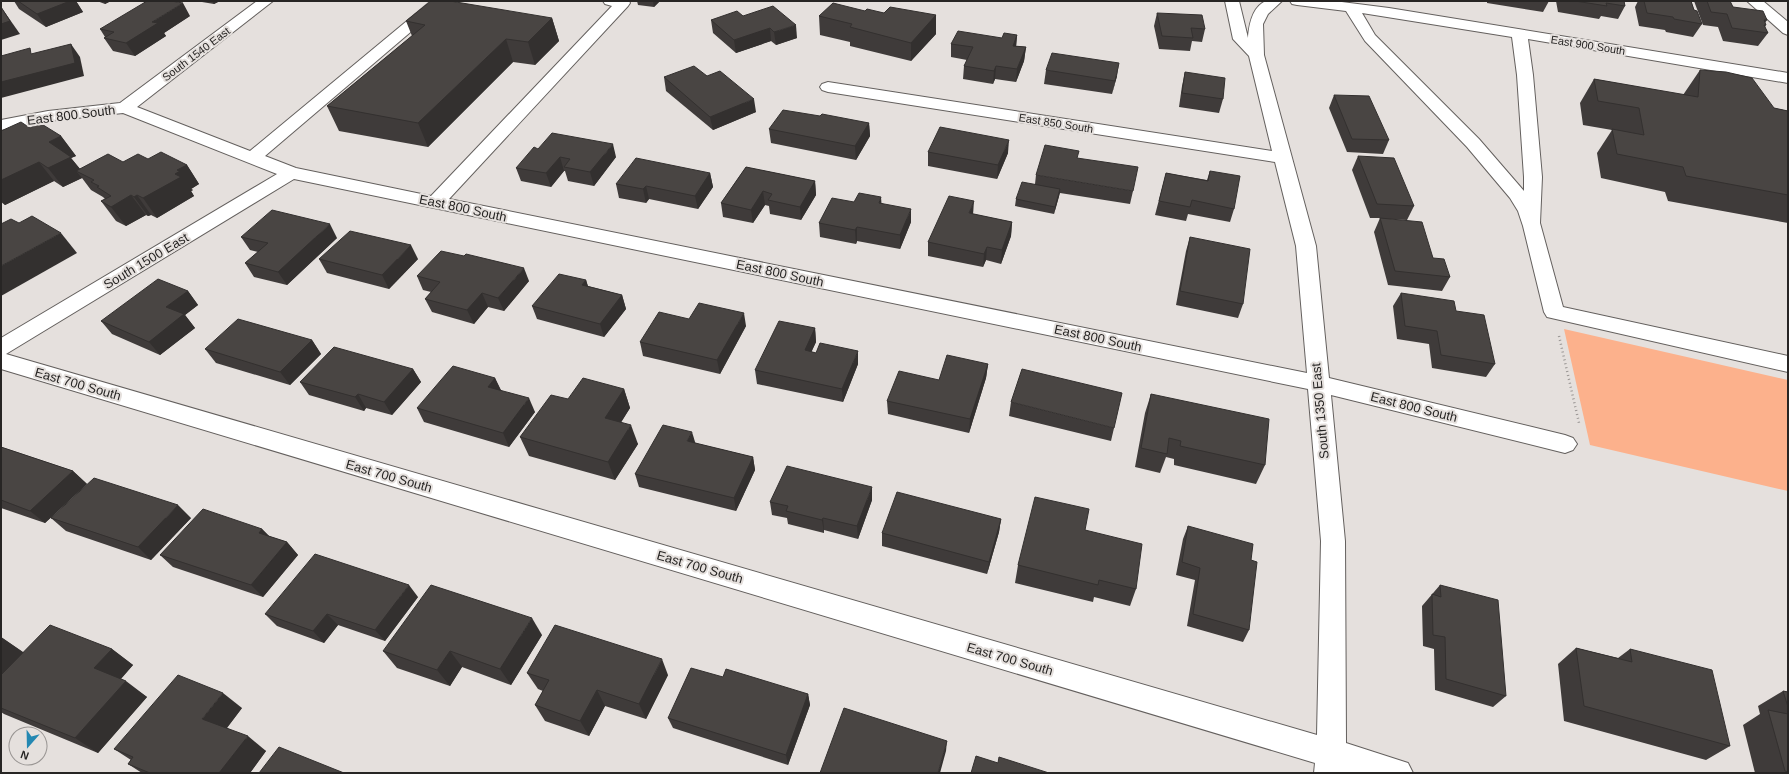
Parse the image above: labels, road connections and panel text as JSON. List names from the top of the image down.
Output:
{
  "streets": {
    "street": [
      "East 900 South",
      "South 1540 East",
      "East 800 South",
      "East 850 South",
      "South 1500 East",
      "East 700 South",
      "South 1350 East"
    ]
  },
  "crossings": [
    ["South 1540 East", "East 800 South"],
    ["East 800 South", "South 1500 East"],
    ["East 800 South", "South 1350 East"],
    ["East 850 South", "South 1350 East"],
    ["East 700 South", "South 1350 East"]
  ],
  "north": "bottom"
}
